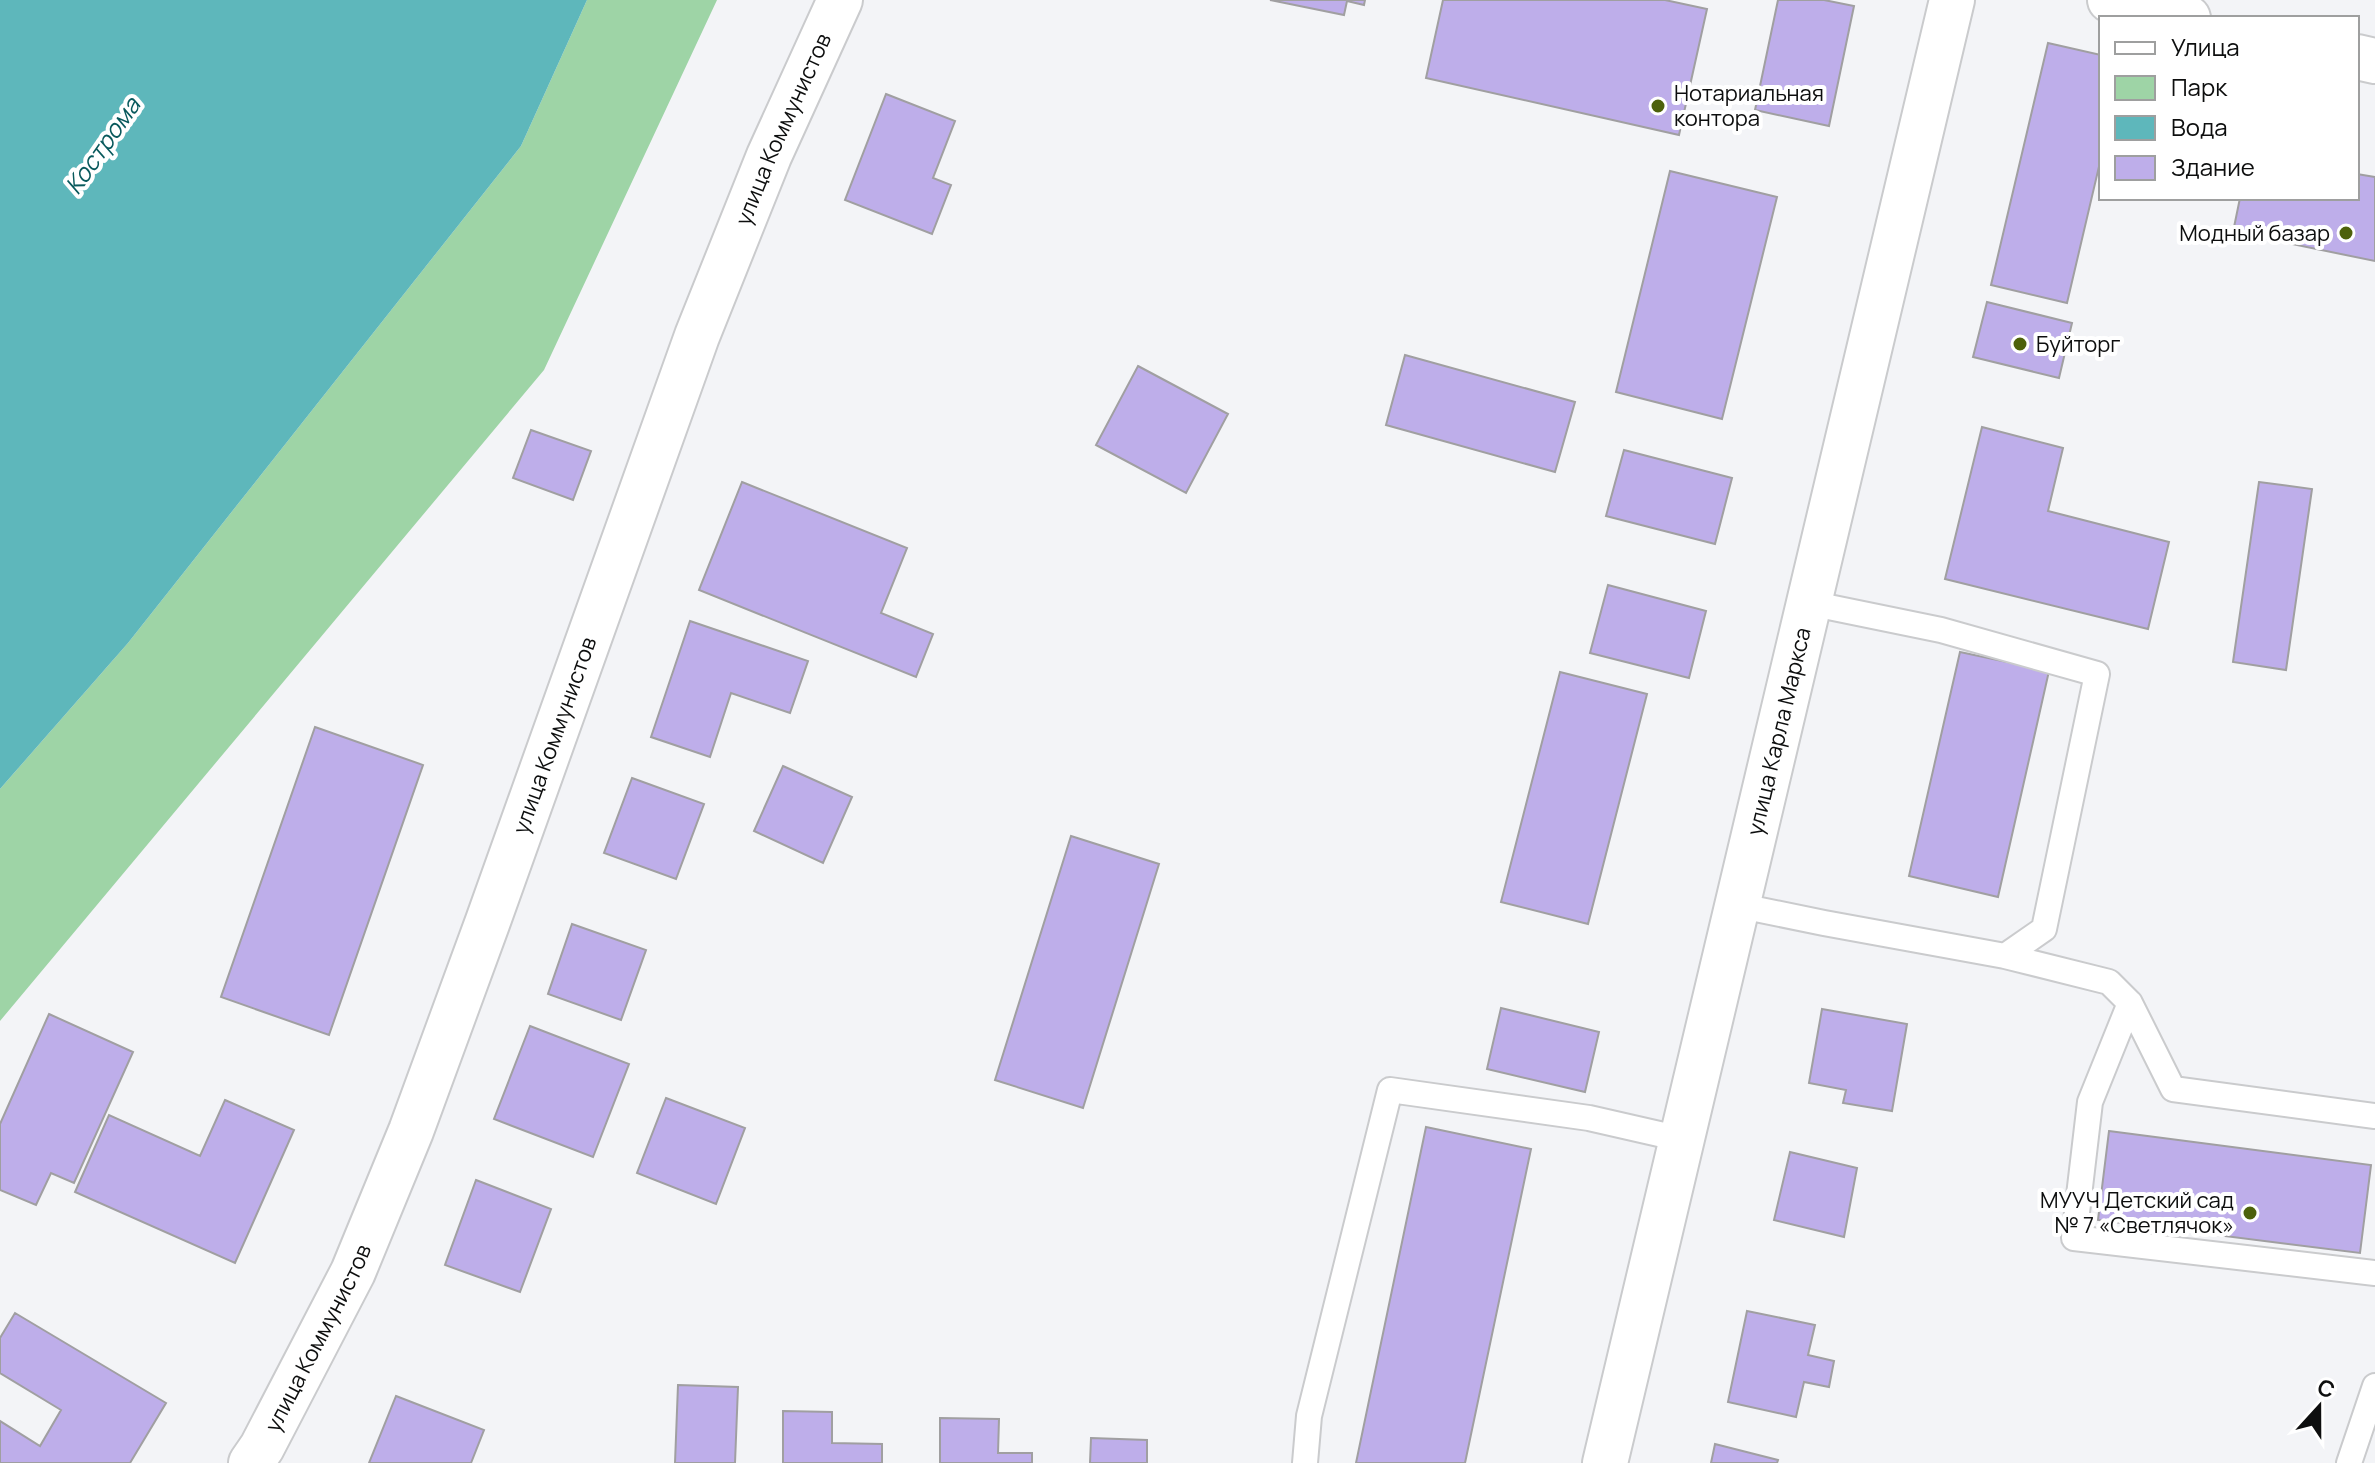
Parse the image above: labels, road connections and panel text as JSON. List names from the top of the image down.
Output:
{
  "streets": {
    "main road": ["улица Коммунистов", "улица Карла Маркса"]
  },
  "water": ["Кострома"],
  "places": [
    "Нотариальная контора",
    "Модный базар",
    "Буйторг",
    "МУУЧ Детский сад № 7 «Светлячок»"
  ],
  "legend": [
    "Улица",
    "Парк",
    "Вода",
    "Здание"
  ],
  "north": "top"
}
